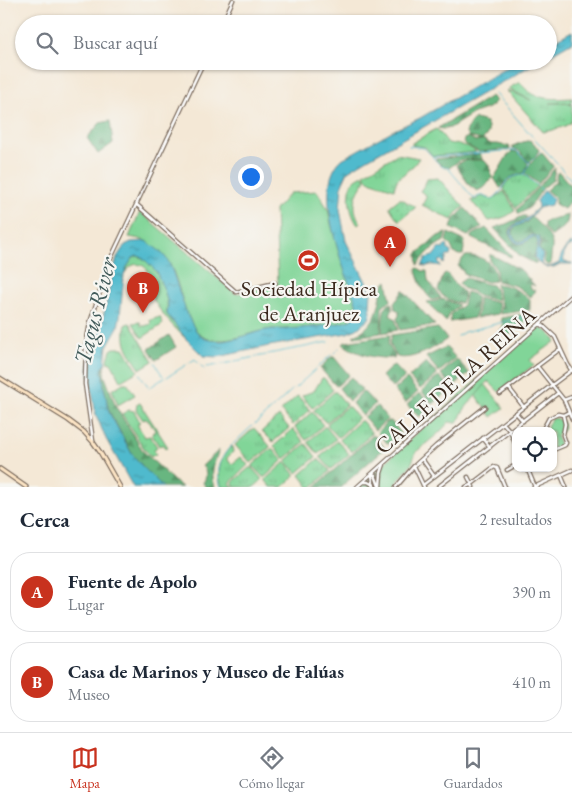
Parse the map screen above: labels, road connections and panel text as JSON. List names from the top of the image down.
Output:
{
  "streets": {
    "street": ["CALLE DE LA REINA"]
  },
  "water": ["Tagus River"],
  "places": {
    "sports": ["Sociedad Hípica de Aranjuez"]
  },
  "page": {
    "search": "Buscar aquí",
    "pins": ["A", "B"],
    "heading": ["Cerca", "2 resultados"],
    "list": [
      {
        "mark": "A",
        "name": "Fuente de Apolo",
        "note": "Lugar",
        "value": "390 m"
      },
      {
        "mark": "B",
        "name": "Casa de Marinos y Museo de Falúas",
        "note": "Museo",
        "value": "410 m"
      }
    ],
    "nav": ["Mapa", "Cómo llegar", "Guardados"]
  }
}
